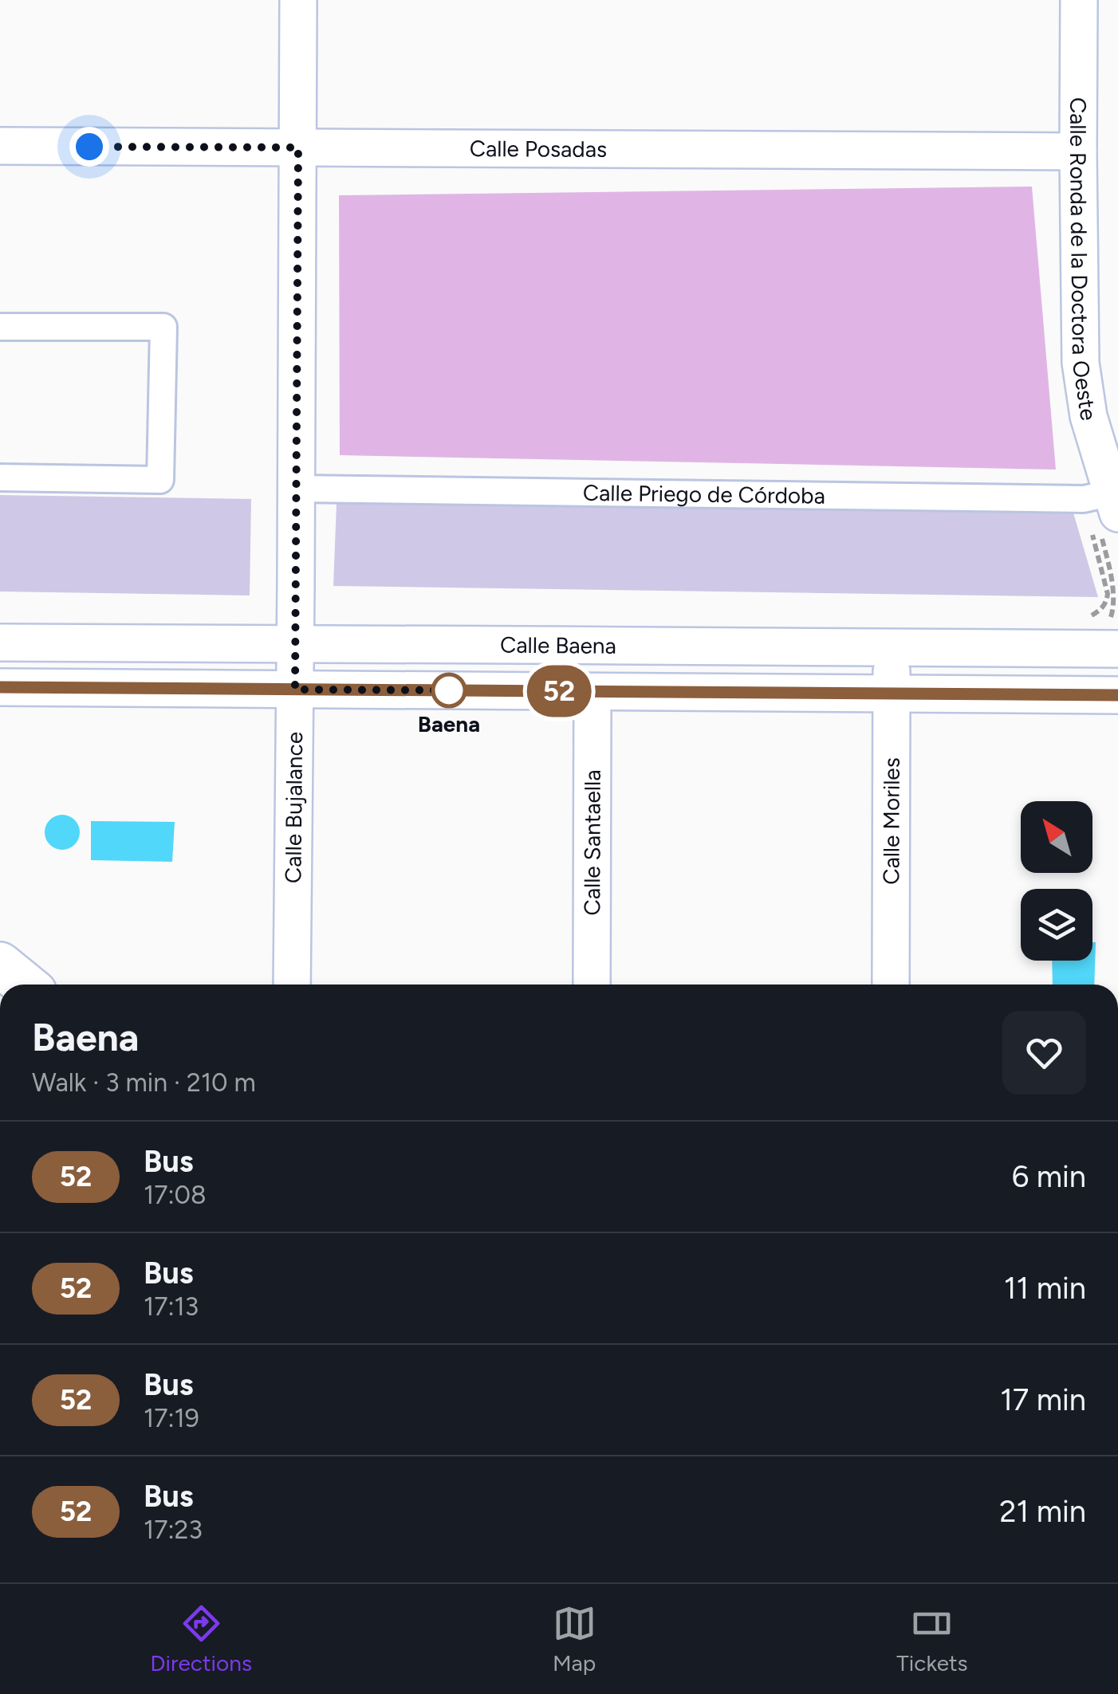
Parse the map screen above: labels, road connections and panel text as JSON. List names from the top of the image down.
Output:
{
  "streets": {
    "street": [
      "Calle Posadas",
      "Calle Ronda de la Doctora Oeste",
      "Calle Priego de Córdoba",
      "Calle Baena",
      "Calle Bujalance",
      "Calle Moriles",
      "Calle Santaella"
    ]
  },
  "crossings": [
    ["Calle Posadas", "Calle Ronda de la Doctora Oeste"],
    ["Calle Posadas", "Calle Bujalance"],
    ["Calle Ronda de la Doctora Oeste", "Calle Priego de Córdoba"],
    ["Calle Priego de Córdoba", "Calle Bujalance"],
    ["Calle Baena", "Calle Bujalance"],
    ["Calle Baena", "Calle Moriles"],
    ["Calle Baena", "Calle Santaella"]
  ],
  "places": ["Baena"],
  "lines": ["bus line 52"],
  "north": "top left",
  "page": {
    "on_map": "52",
    "heading": ["Baena", "Walk · 3 min · 210 m"],
    "list": [
      {
        "mark": "52",
        "name": "Bus",
        "note": "17:08",
        "value": "6 min"
      },
      {
        "mark": "52",
        "name": "Bus",
        "note": "17:13",
        "value": "11 min"
      },
      {
        "mark": "52",
        "name": "Bus",
        "note": "17:19",
        "value": "17 min"
      },
      {
        "mark": "52",
        "name": "Bus",
        "note": "17:23",
        "value": "21 min"
      }
    ],
    "tabs": ["Directions", "Map", "Tickets"]
  }
}
